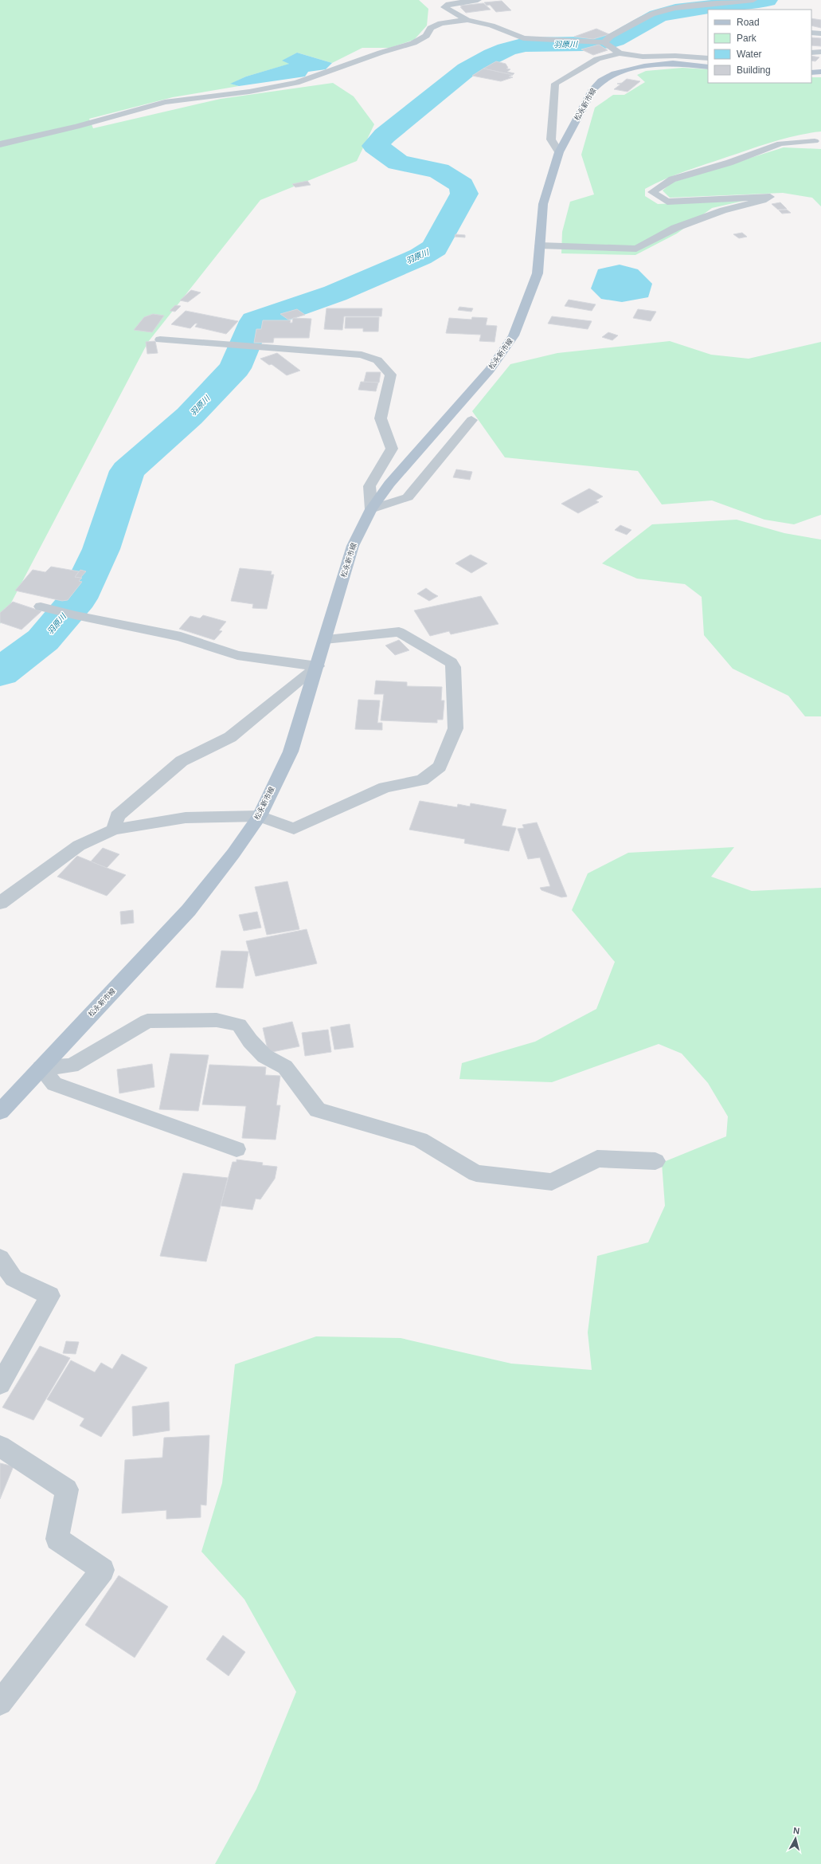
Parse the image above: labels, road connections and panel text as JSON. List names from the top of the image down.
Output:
{
  "streets": {
    "main road": ["松永新市線"]
  },
  "water": ["羽原川"],
  "legend": [
    "Road",
    "Park",
    "Water",
    "Building"
  ],
  "north": "top"
}
